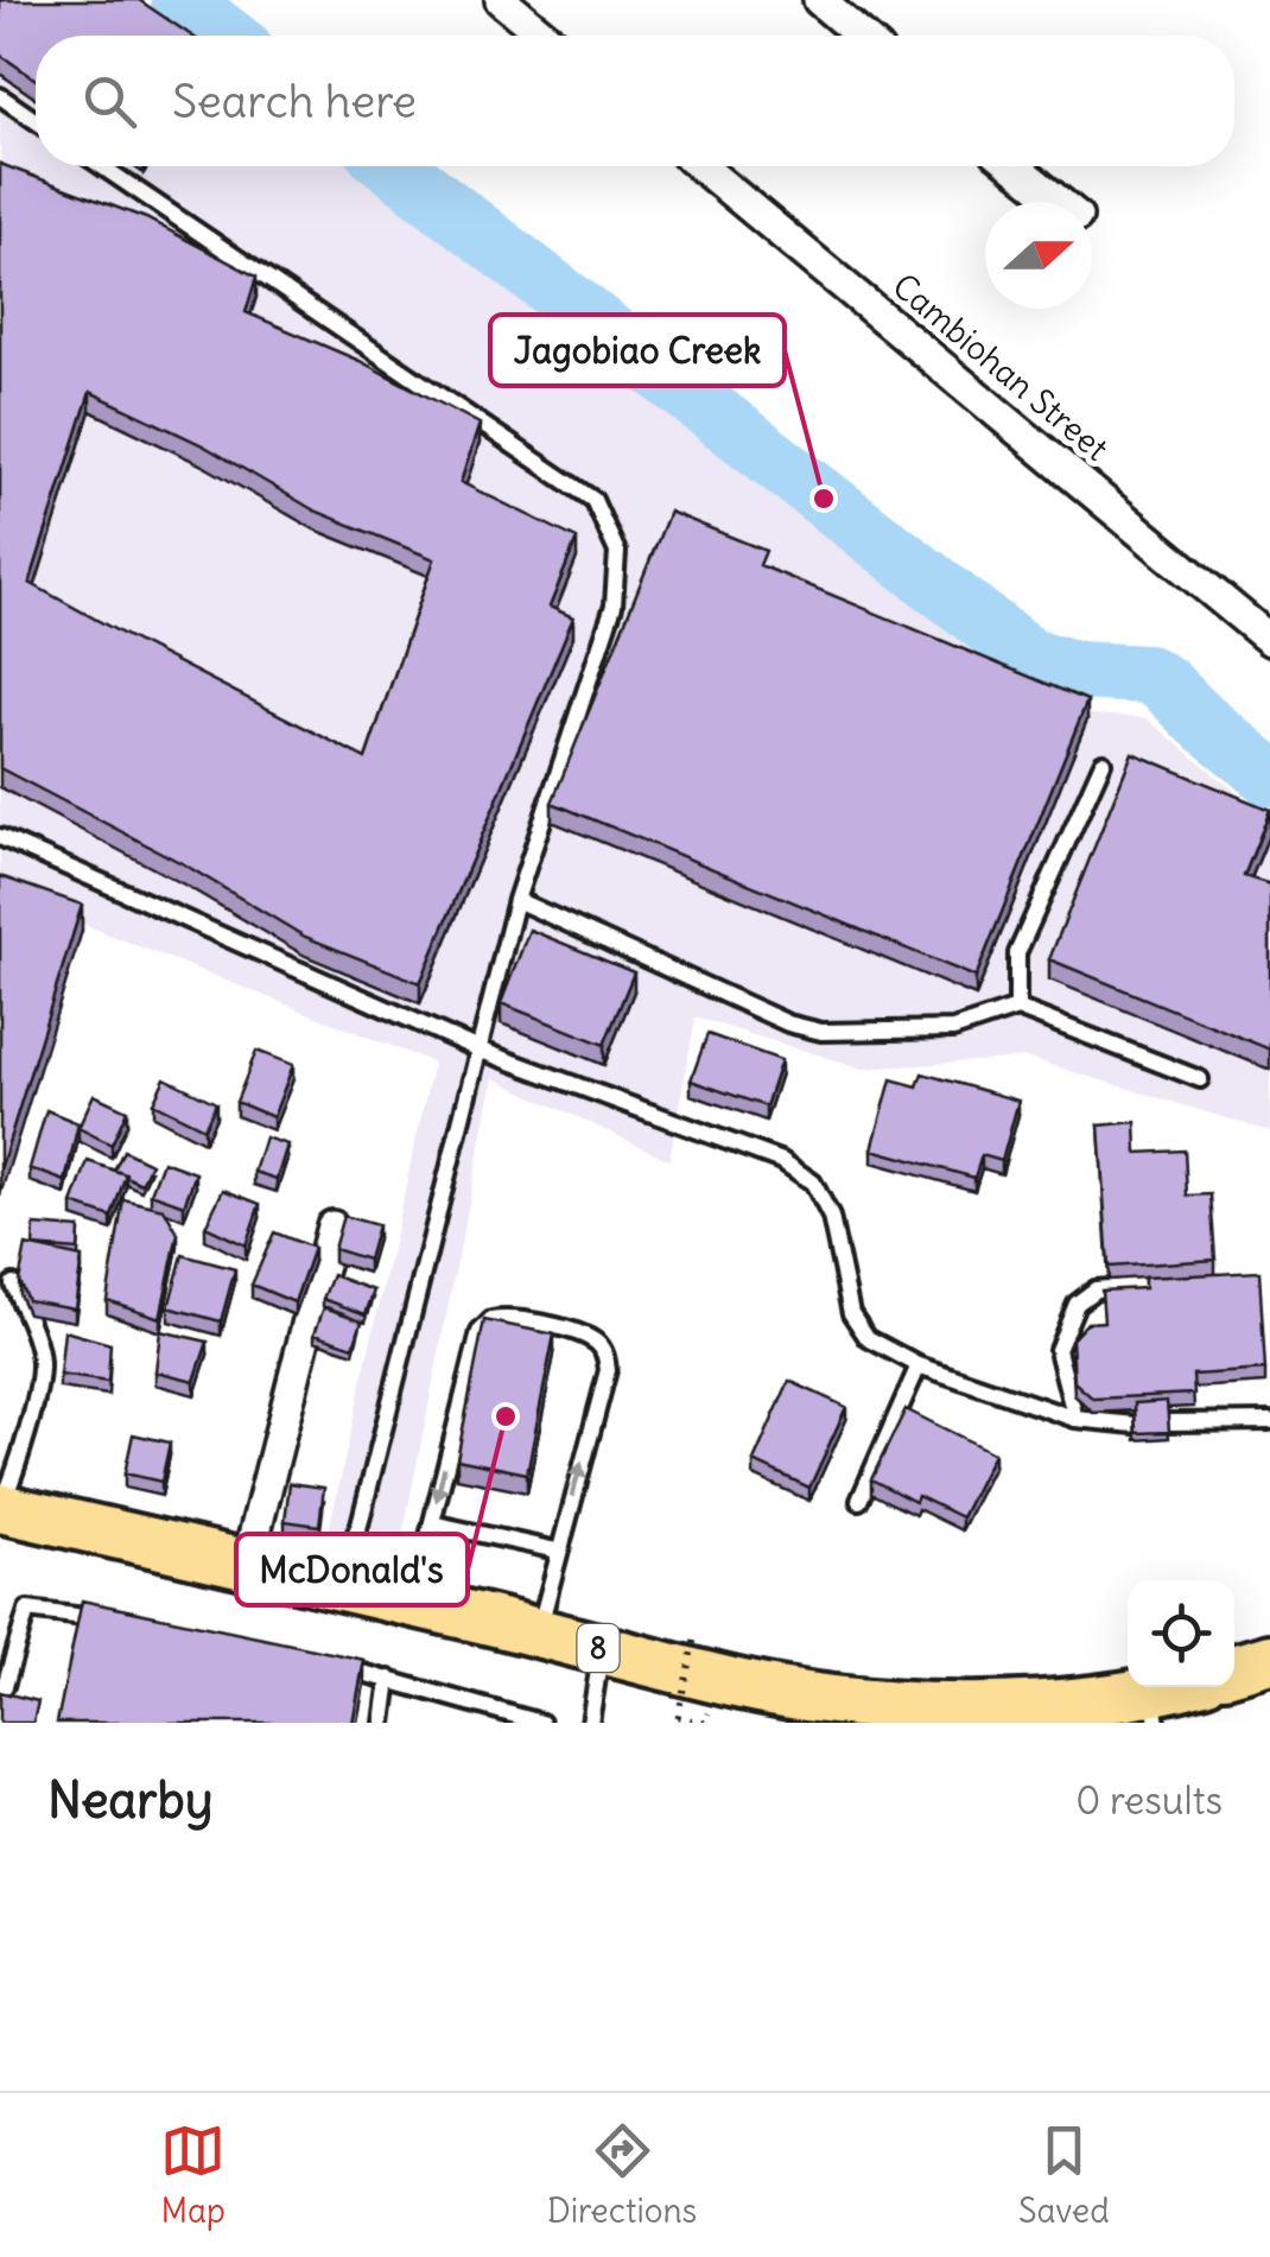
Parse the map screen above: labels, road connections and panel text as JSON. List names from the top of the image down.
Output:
{
  "streets": {
    "main road": ["8"],
    "street": ["Cambiohan Street"]
  },
  "places": ["Jagobiao Creek", "McDonald's"],
  "north": "right",
  "page": {
    "search": "Search here",
    "heading": ["Nearby", "0 results"],
    "nav": ["Map", "Directions", "Saved"]
  }
}
